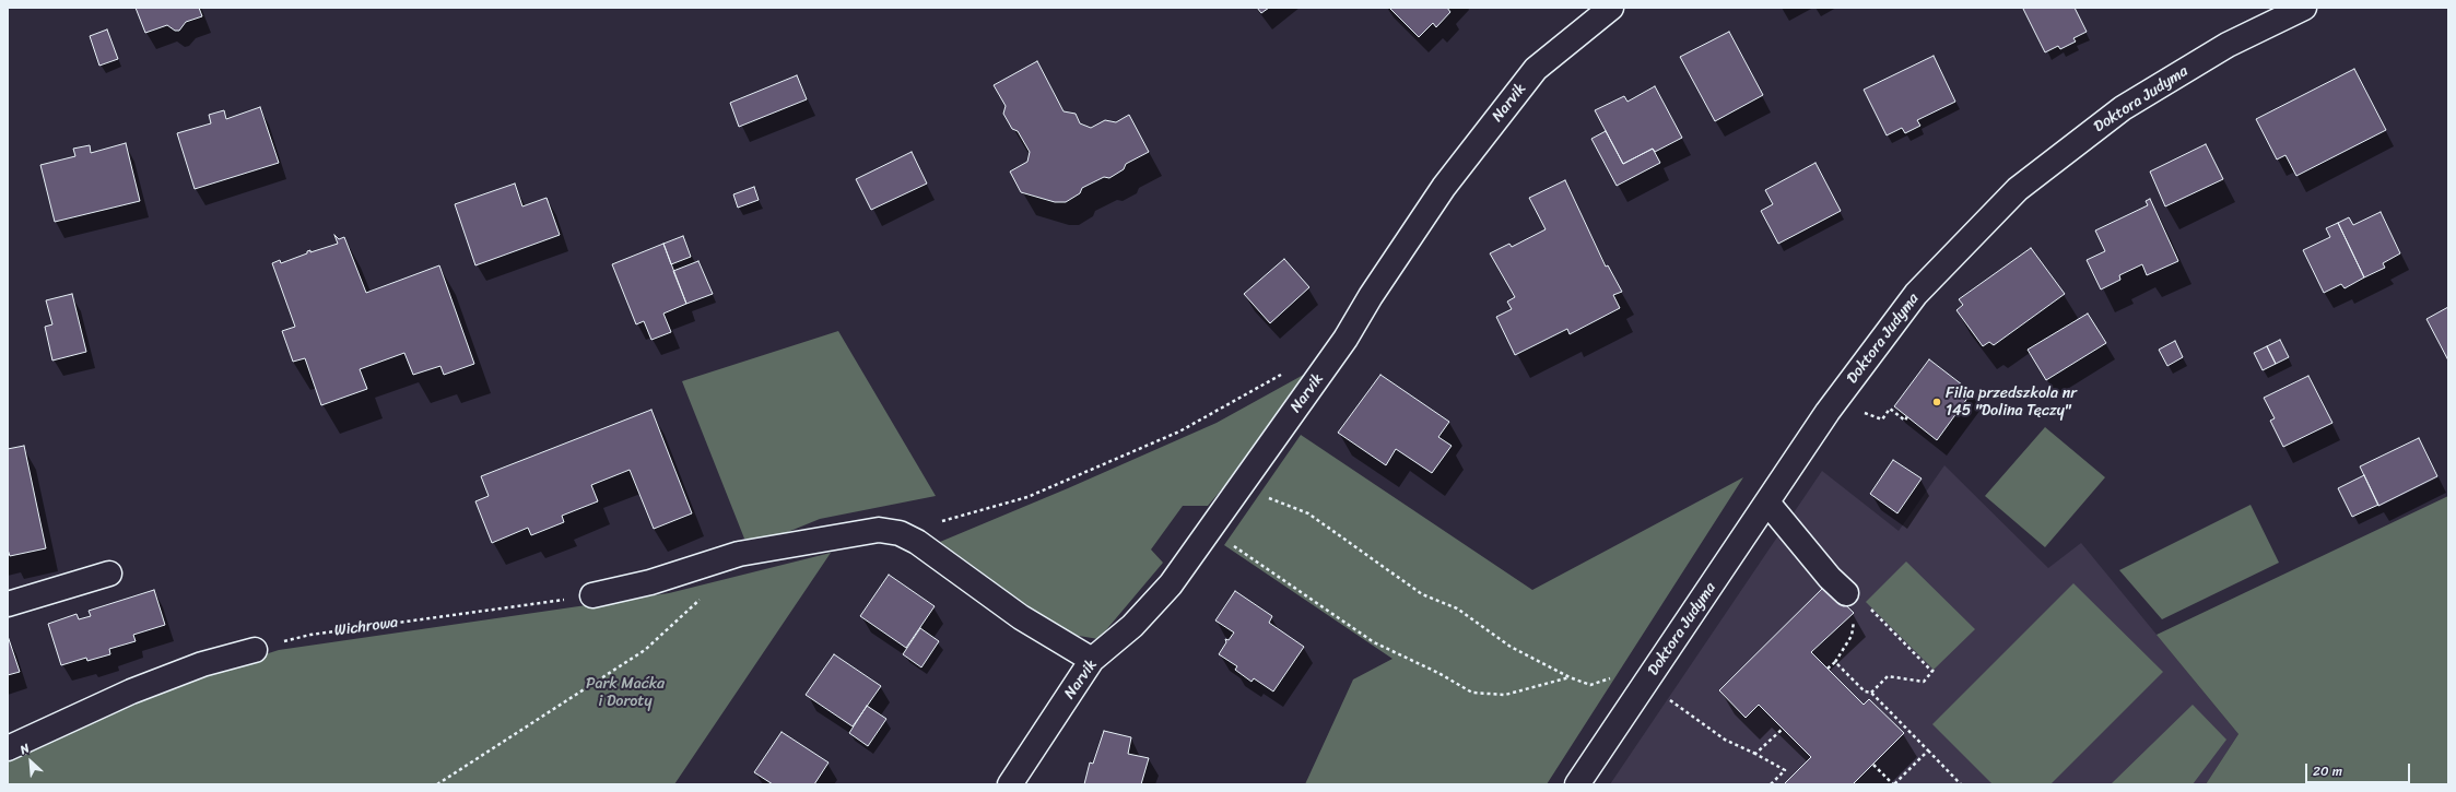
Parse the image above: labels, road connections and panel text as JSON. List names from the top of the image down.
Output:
{
  "streets": {
    "street": ["Doktora Judyma", "Narvik"],
    "path": ["Wichrowa"]
  },
  "parks": ["Park Maćka i Doroty"],
  "places": ["Filia przedszkola nr 145 \"Dolina Tęczy\""],
  "scale_bar": "20 m",
  "north": "top left"
}
